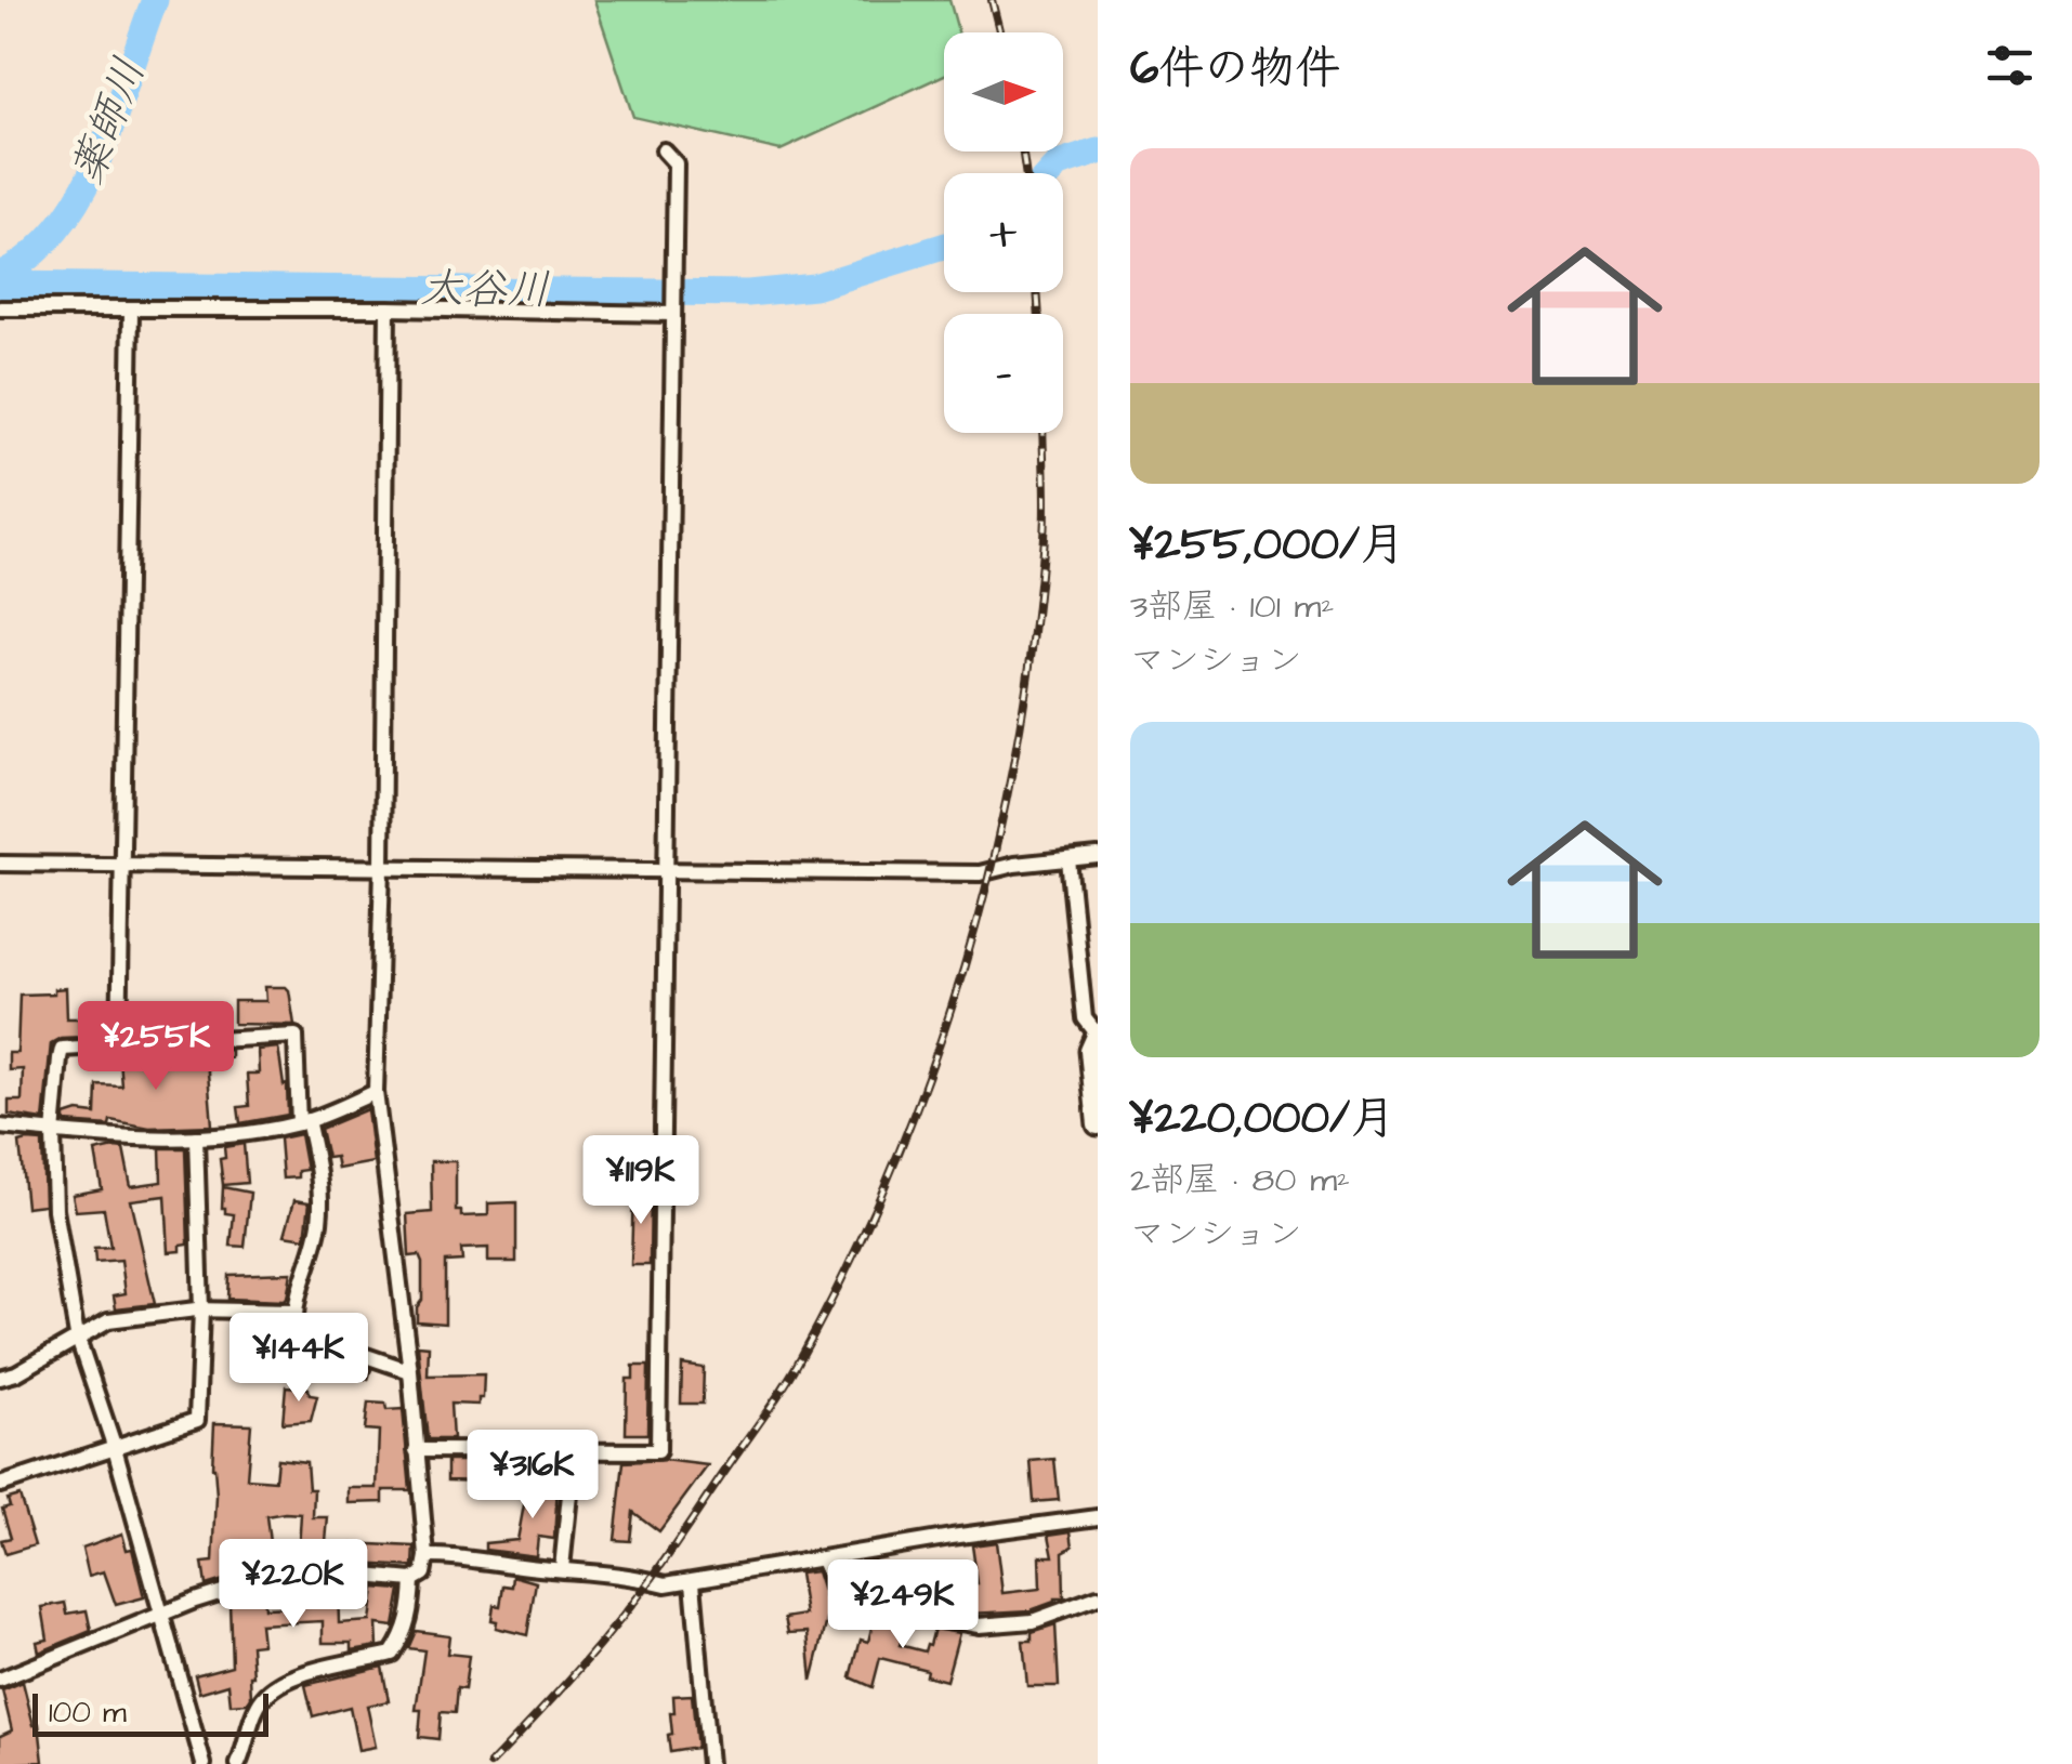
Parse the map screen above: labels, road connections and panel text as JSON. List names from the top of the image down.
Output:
{
  "water": ["薬師川", "大谷川"],
  "scale_bar": "100 m",
  "north": "right",
  "page": {
    "heading": "6件の物件",
    "map_buttons": ["+", "−"],
    "list": [
      {
        "name": "¥255,000/月",
        "note": "3部屋 · 101 m² · マンション"
      },
      {
        "name": "¥220,000/月",
        "note": "2部屋 · 80 m² · マンション"
      }
    ],
    "price": [
      "¥255K",
      "¥119K",
      "¥144K",
      "¥316K",
      "¥220K",
      "¥249K"
    ],
    "scale": "100 m"
  }
}
